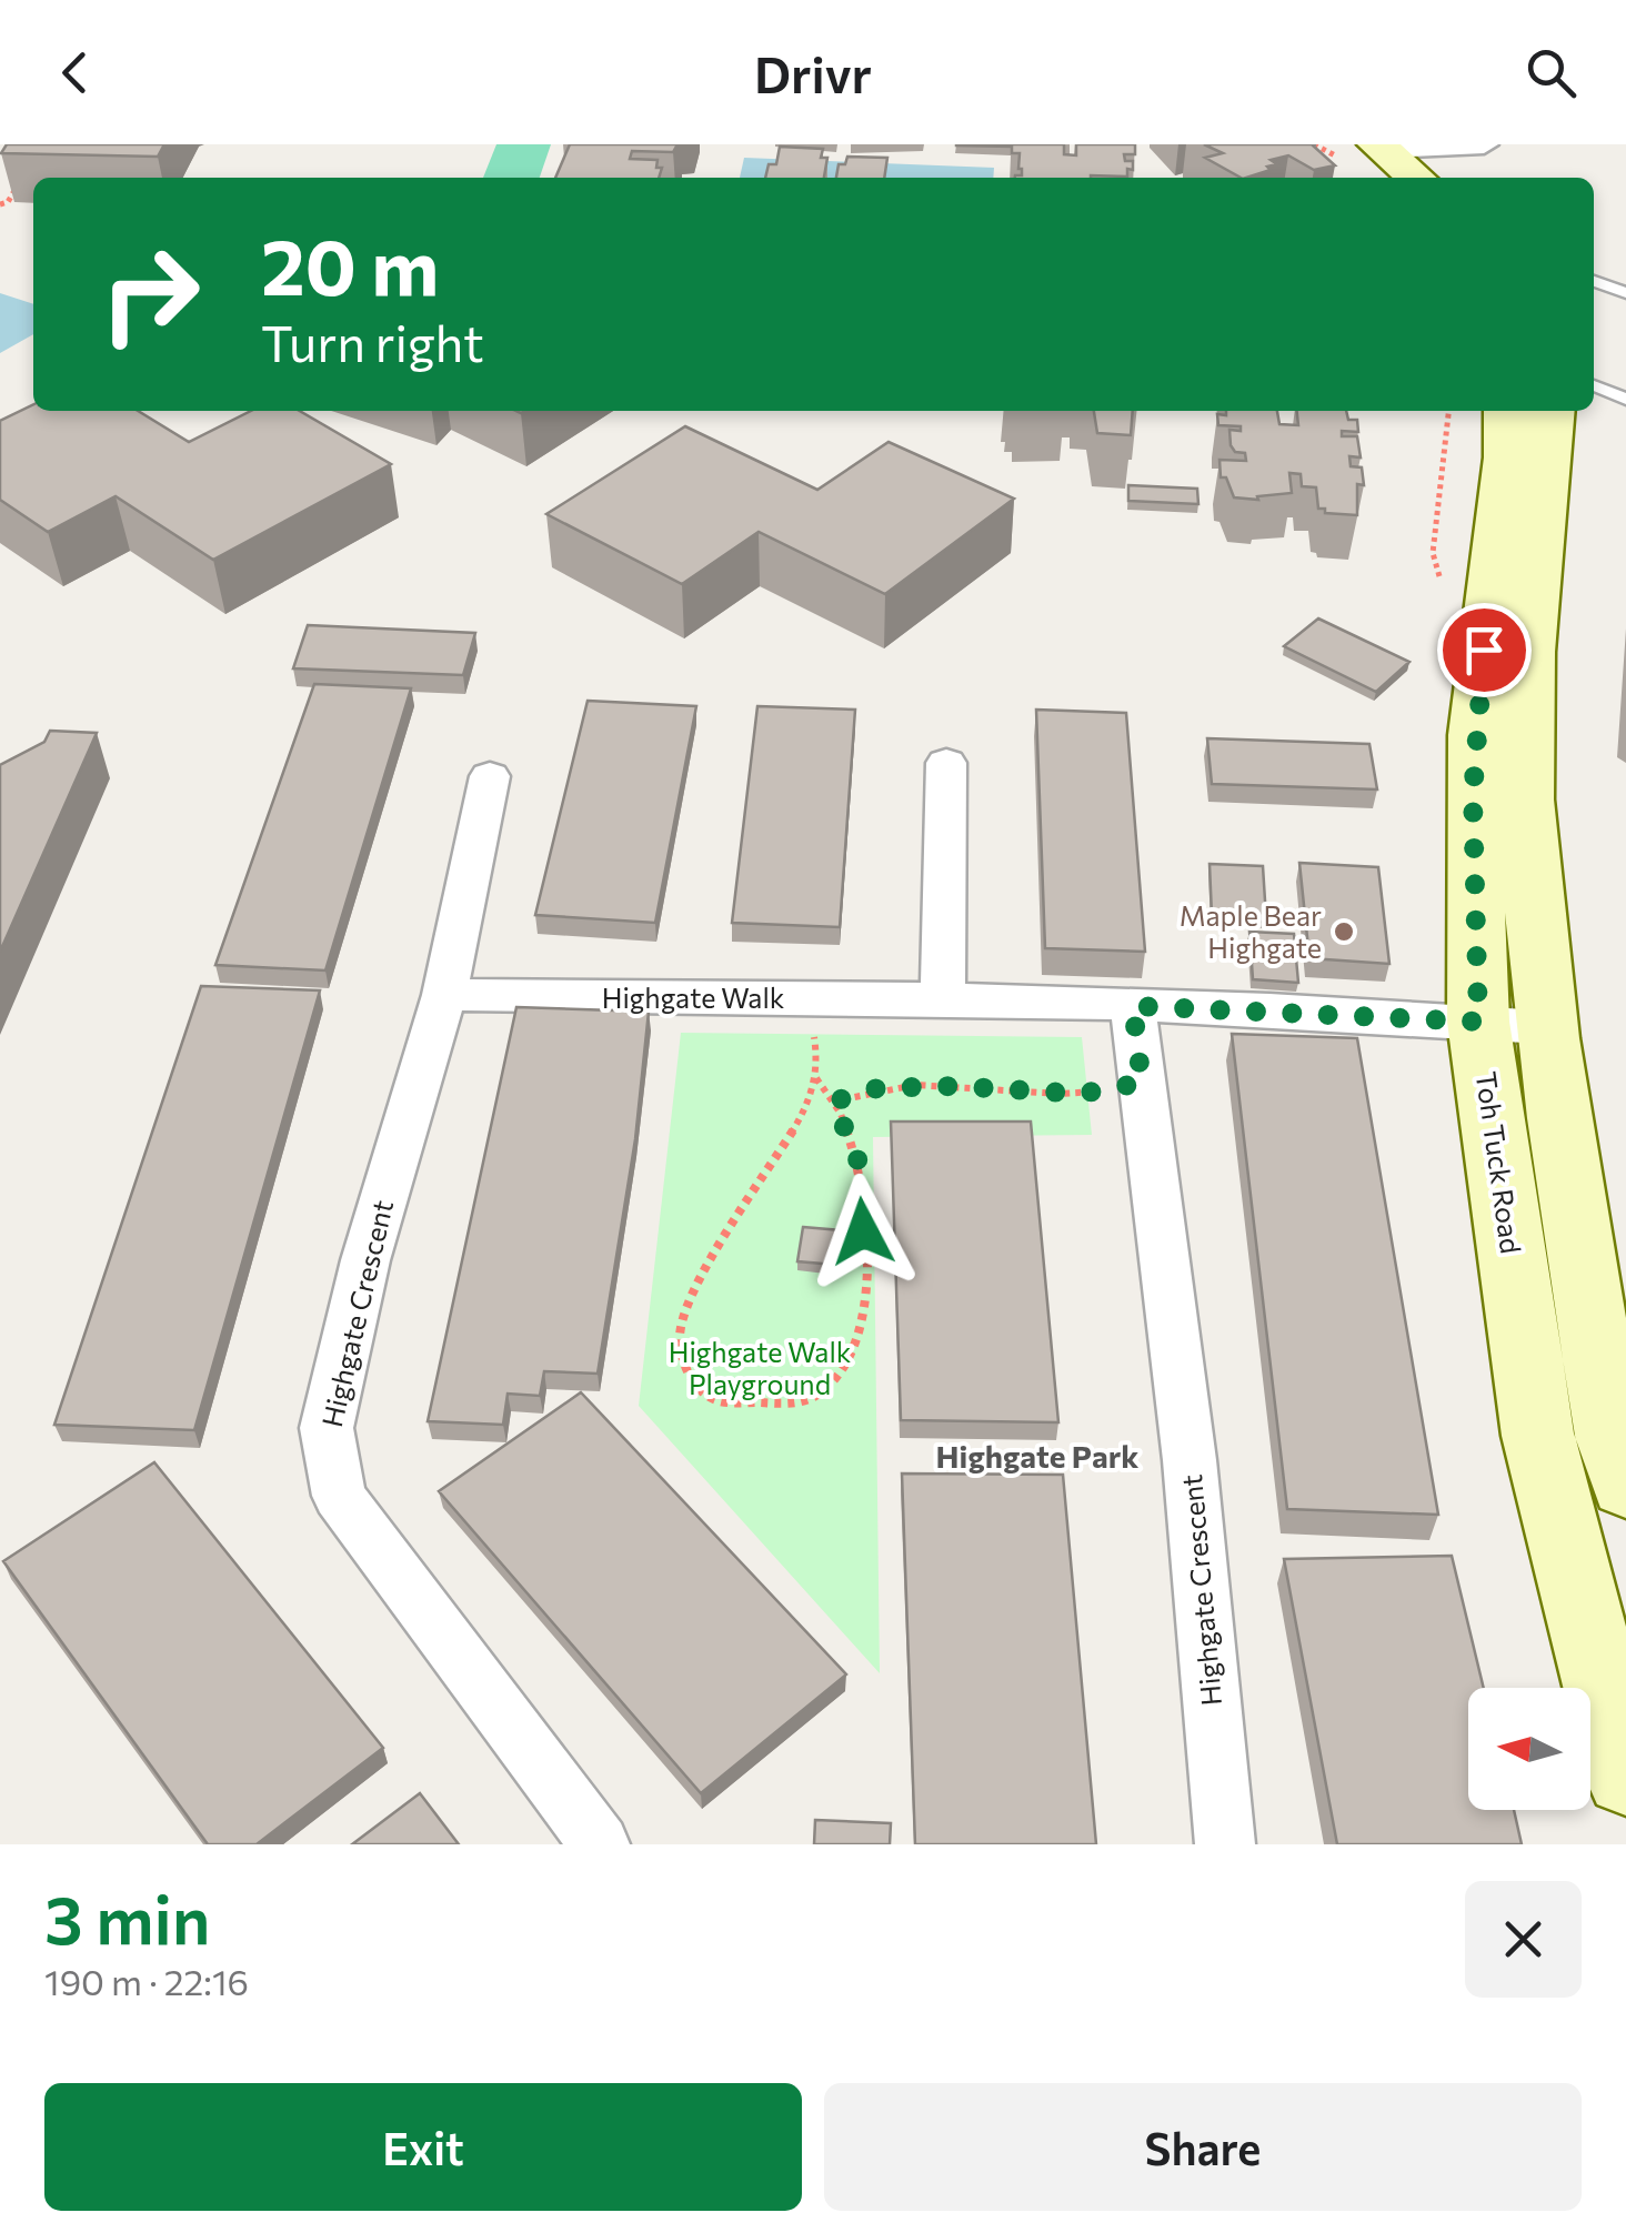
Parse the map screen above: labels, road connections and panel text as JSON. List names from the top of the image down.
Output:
{
  "streets": {
    "street": ["Highgate Walk", "Toh Tuck Road", "Highgate Crescent"]
  },
  "crossings": [
    ["Highgate Walk", "Toh Tuck Road"],
    ["Highgate Walk", "Highgate Crescent"]
  ],
  "districts": ["Highgate Park"],
  "parks": ["Highgate Walk Playground"],
  "places": ["Maple Bear Highgate"],
  "north": "left",
  "page": {
    "header": "Drivr",
    "turn": ["20 m", "Turn right"],
    "heading": ["3 min", "190 m · 22:16"],
    "buttons": ["Exit", "Share"]
  }
}
